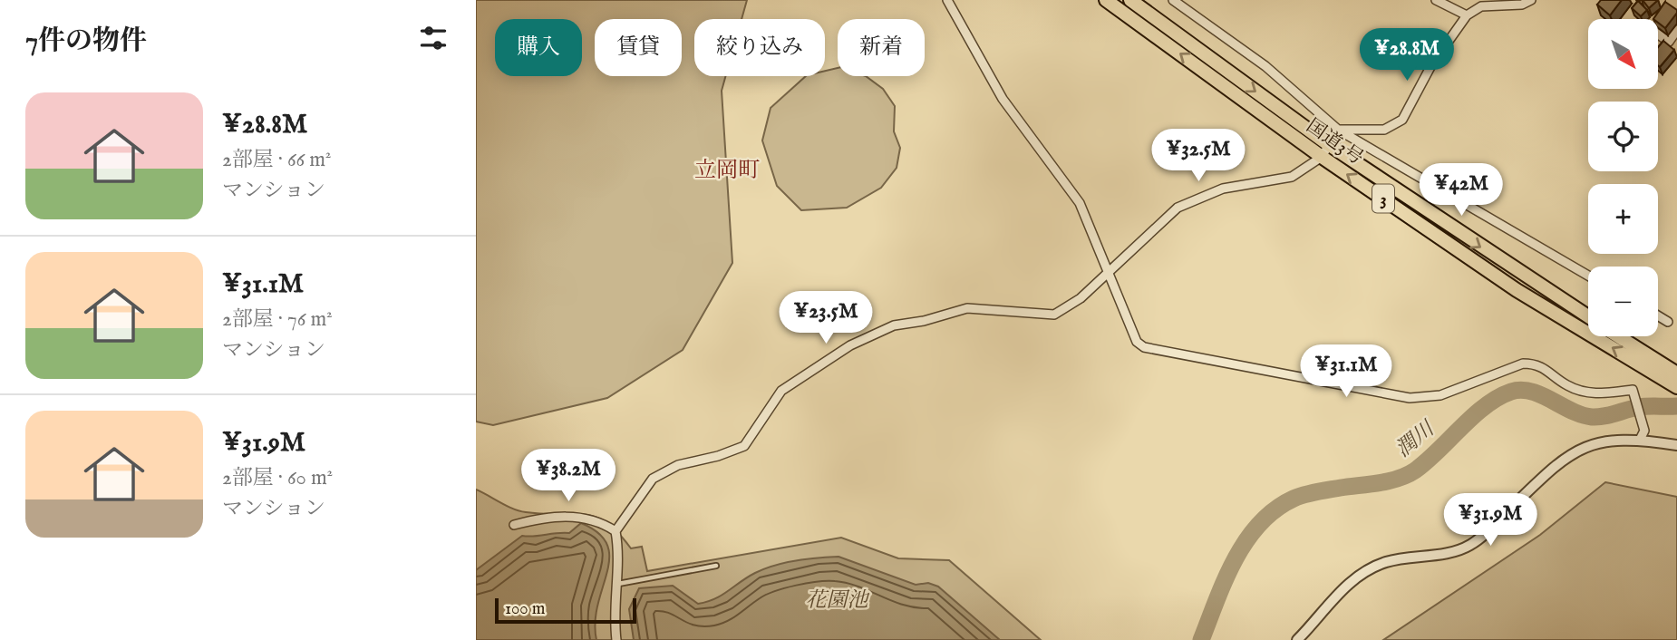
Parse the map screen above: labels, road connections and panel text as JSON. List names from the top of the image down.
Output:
{
  "streets": {
    "highway": ["国道3号", "3"]
  },
  "districts": ["立岡町"],
  "water": ["潤川", "花園池"],
  "scale_bar": "100 m",
  "north": "bottom right",
  "page": {
    "heading": "7件の物件",
    "map_buttons": ["+", "−"],
    "chip": [
      "購入",
      "賃貸",
      "絞り込み",
      "新着"
    ],
    "price": [
      "¥28.8M",
      "¥32.5M",
      "¥42M",
      "¥23.5M",
      "¥31.1M",
      "¥38.2M",
      "¥31.9M"
    ],
    "list": [
      {
        "name": "¥28.8M",
        "note": "2部屋 · 66 m² · マンション"
      },
      {
        "name": "¥31.1M",
        "note": "2部屋 · 76 m² · マンション"
      },
      {
        "name": "¥31.9M",
        "note": "2部屋 · 60 m² · マンション"
      }
    ],
    "scale": "100 m"
  }
}
